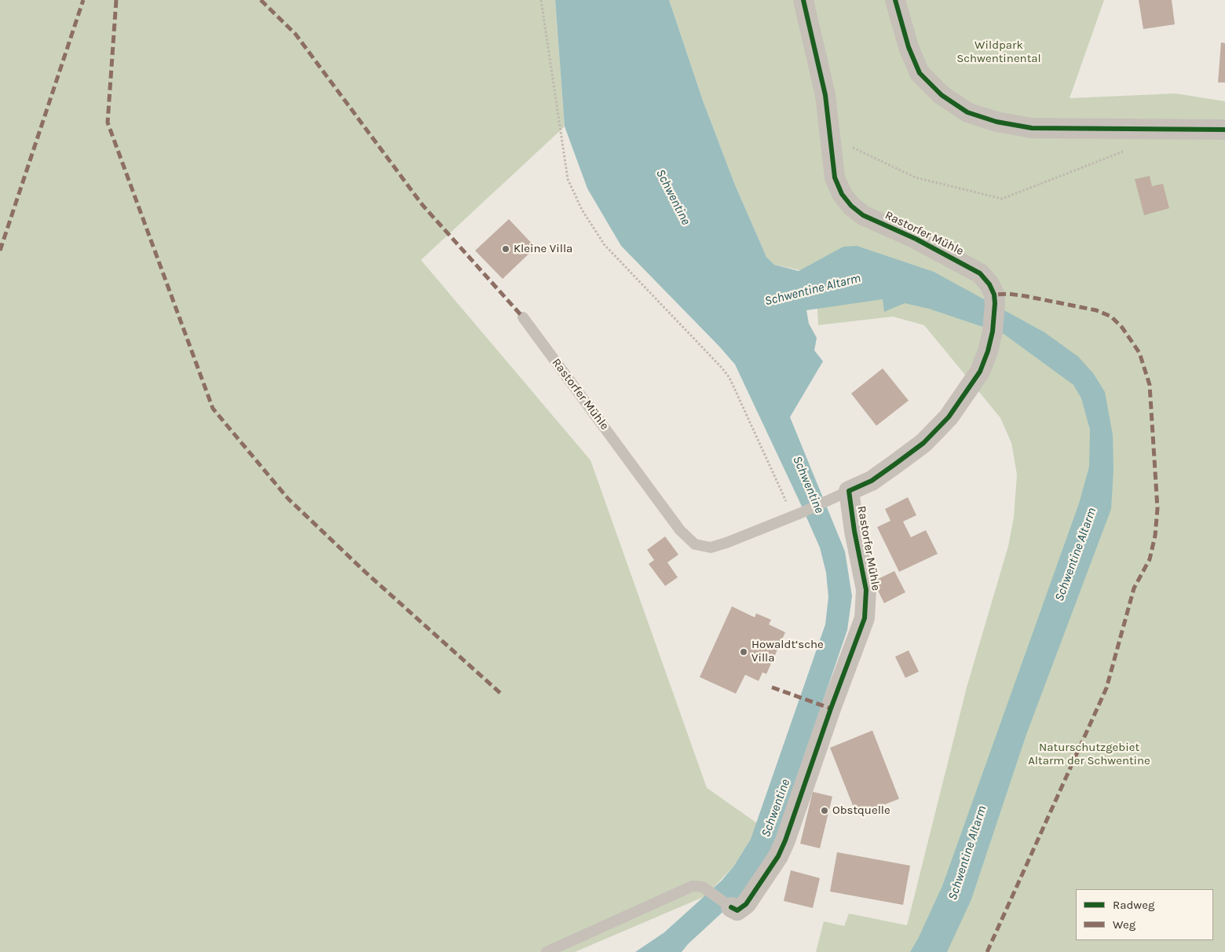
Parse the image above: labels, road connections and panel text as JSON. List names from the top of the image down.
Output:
{
  "streets": {
    "street": ["Rastorfer Mühle"]
  },
  "water": ["Schwentine", "Schwentine Altarm"],
  "parks": ["Wildpark Schwentinental", "Naturschutzgebiet Altarm der Schwentine"],
  "places": ["Kleine Villa", "Howaldt‘sche Villa", "Obstquelle"],
  "legend": ["Radweg", "Weg"]
}
